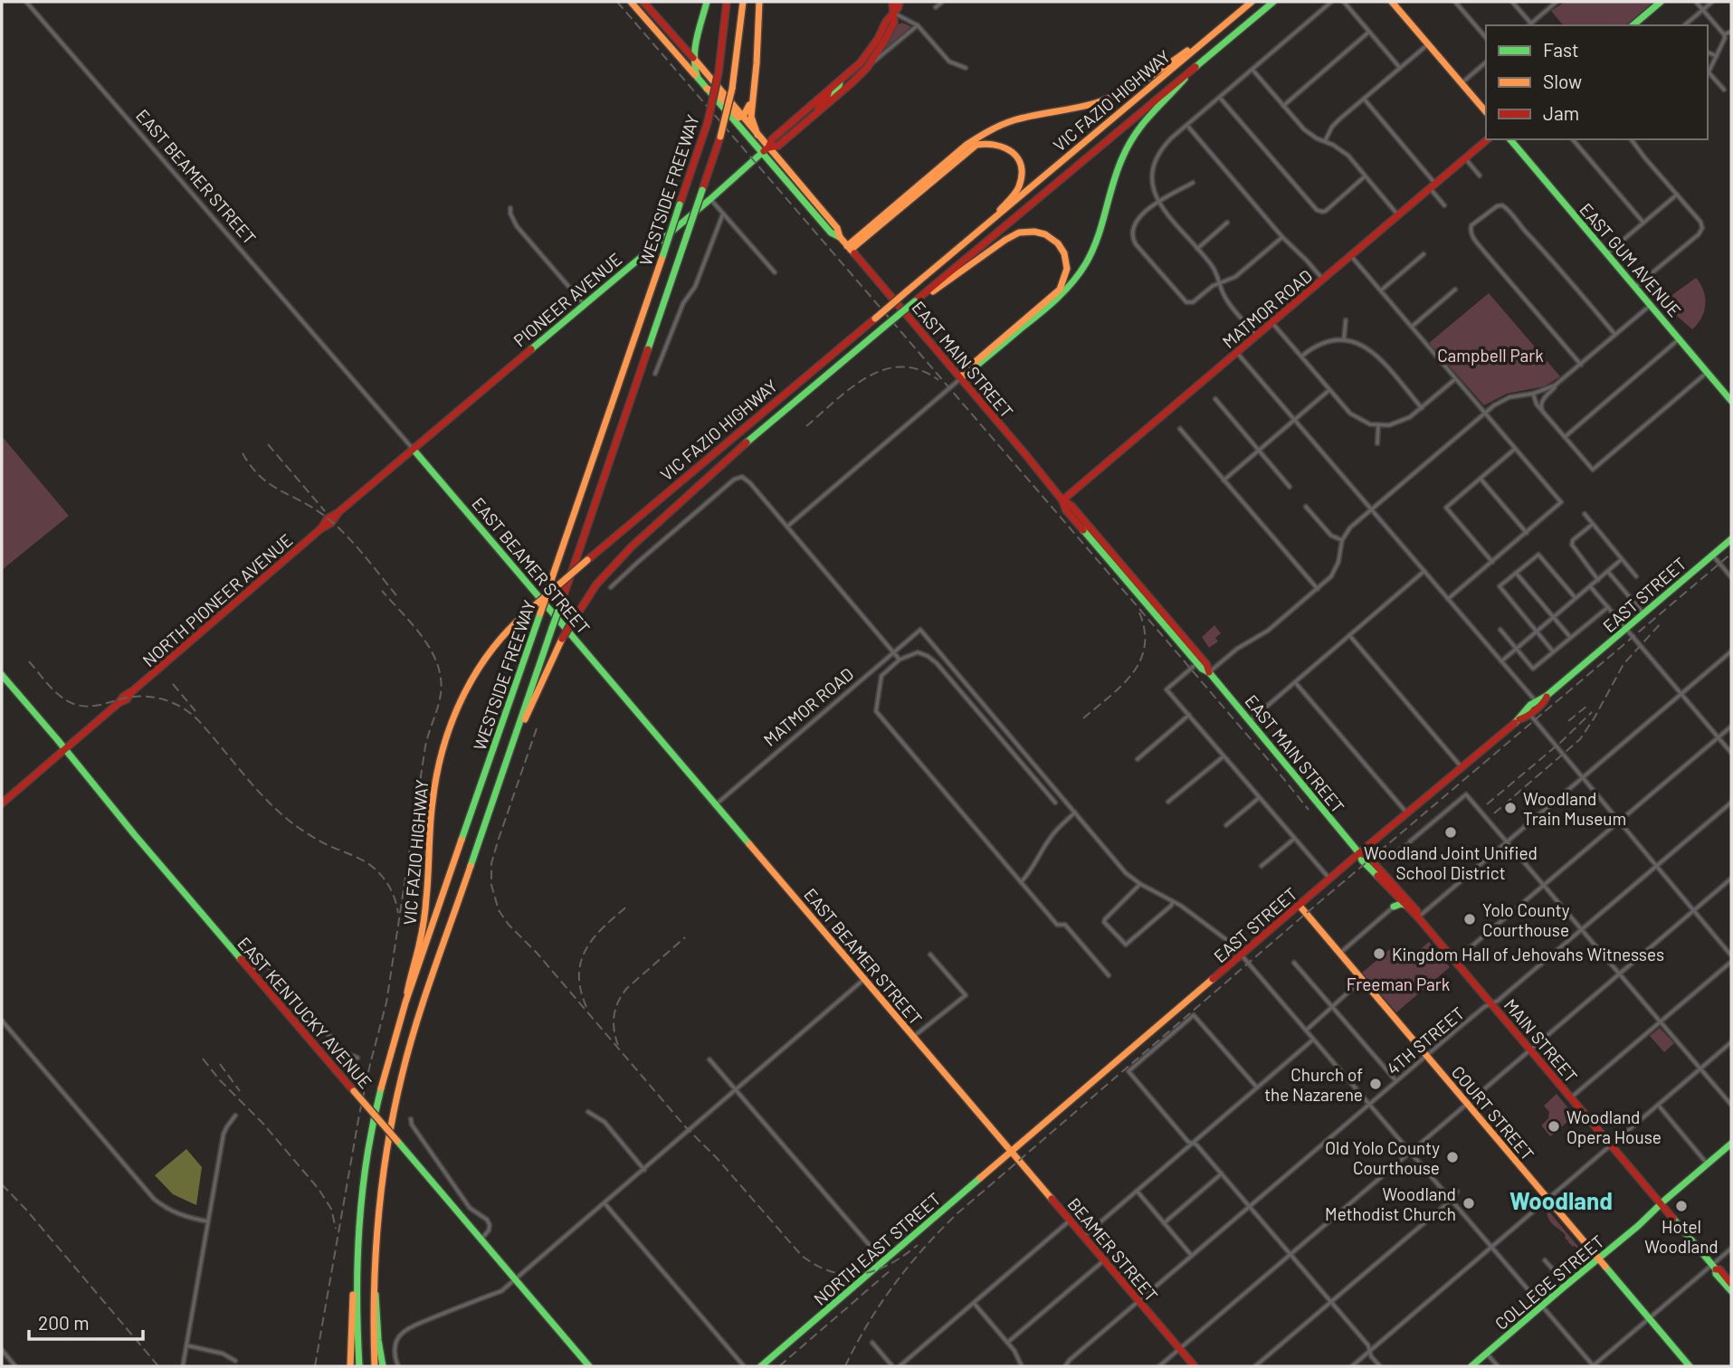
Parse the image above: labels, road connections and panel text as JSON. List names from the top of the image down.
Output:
{
  "streets": {
    "main road": [
      "VIC FAZIO HIGHWAY",
      "EAST BEAMER STREET",
      "WESTSIDE FREEWAY",
      "EAST GUM AVENUE",
      "PIONEER AVENUE",
      "MATMOR ROAD",
      "EAST MAIN STREET",
      "EAST STREET",
      "NORTH PIONEER AVENUE",
      "EAST KENTUCKY AVENUE",
      "MAIN STREET",
      "COURT STREET",
      "NORTH EAST STREET",
      "BEAMER STREET",
      "COLLEGE STREET"
    ],
    "street": ["4TH STREET"]
  },
  "crossings": [
    ["VIC FAZIO HIGHWAY", "WESTSIDE FREEWAY"],
    ["EAST BEAMER STREET", "PIONEER AVENUE"],
    ["EAST BEAMER STREET", "MATMOR ROAD"],
    ["EAST BEAMER STREET", "EAST STREET"],
    ["EAST BEAMER STREET", "NORTH PIONEER AVENUE"],
    ["EAST BEAMER STREET", "NORTH EAST STREET"],
    ["EAST BEAMER STREET", "BEAMER STREET"],
    ["PIONEER AVENUE", "EAST MAIN STREET"],
    ["PIONEER AVENUE", "NORTH PIONEER AVENUE"],
    ["MATMOR ROAD", "EAST MAIN STREET"],
    ["EAST MAIN STREET", "EAST STREET"],
    ["EAST MAIN STREET", "MAIN STREET"],
    ["EAST STREET", "MAIN STREET"],
    ["EAST STREET", "COURT STREET"],
    ["EAST STREET", "NORTH EAST STREET"],
    ["EAST STREET", "BEAMER STREET"],
    ["NORTH PIONEER AVENUE", "EAST KENTUCKY AVENUE"],
    ["4TH STREET", "MAIN STREET"],
    ["4TH STREET", "COURT STREET"],
    ["4TH STREET", "BEAMER STREET"],
    ["MAIN STREET", "COLLEGE STREET"],
    ["COURT STREET", "COLLEGE STREET"],
    ["NORTH EAST STREET", "BEAMER STREET"]
  ],
  "districts": ["Woodland"],
  "parks": ["Campbell Park", "Freeman Park"],
  "places": [
    "Woodland Train Museum",
    "Woodland Joint Unified School District",
    "Yolo County Courthouse",
    "Kingdom Hall of Jehovahs Witnesses",
    "Church of the Nazarene",
    "Woodland Opera House",
    "Old Yolo County Courthouse",
    "Woodland Methodist Church",
    "Hotel Woodland"
  ],
  "legend": ["Fast", "Slow", "Jam"],
  "scale_bar": "200 m"
}
